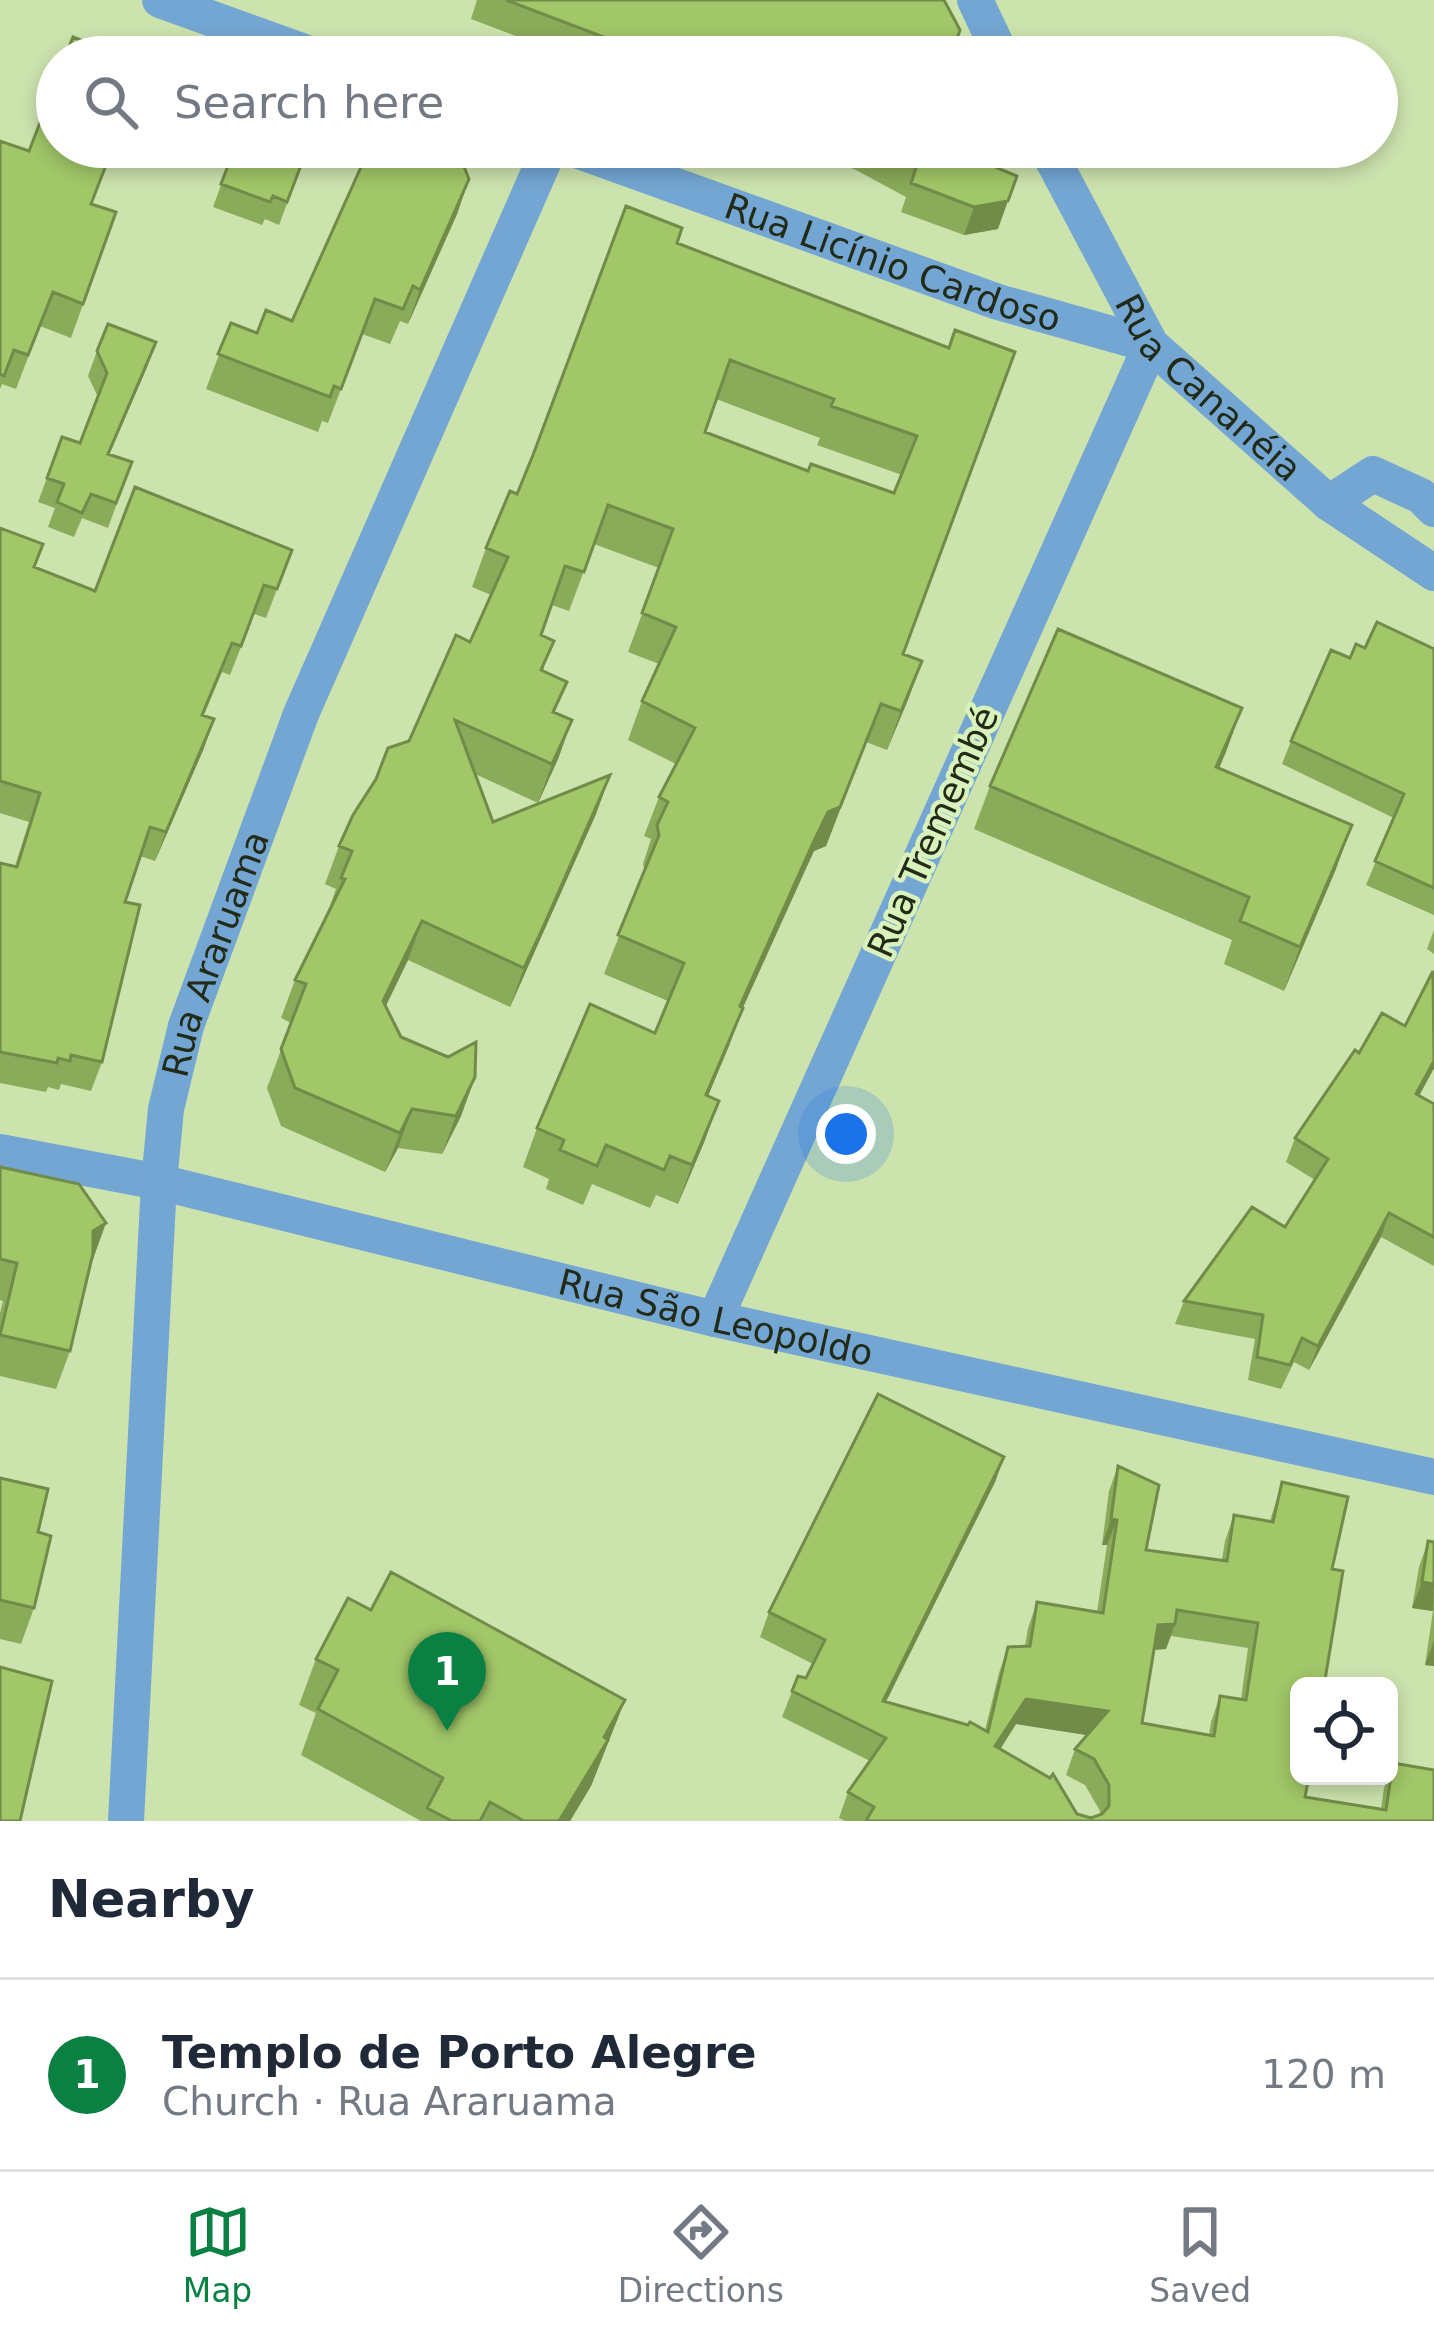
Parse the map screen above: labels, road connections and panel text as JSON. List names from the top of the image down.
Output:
{
  "streets": {
    "street": [
      "Rua Licínio Cardoso",
      "Rua Cananéia",
      "Rua Tremembé",
      "Rua Araruama",
      "Rua São Leopoldo"
    ]
  },
  "crossings": [
    ["Rua Licínio Cardoso", "Rua Cananéia"],
    ["Rua Licínio Cardoso", "Rua Tremembé"],
    ["Rua Cananéia", "Rua Tremembé"],
    ["Rua Tremembé", "Rua São Leopoldo"],
    ["Rua Araruama", "Rua São Leopoldo"]
  ],
  "page": {
    "search": "Search here",
    "pins": "1",
    "heading": "Nearby",
    "list": [
      {
        "mark": "1",
        "name": "Templo de Porto Alegre",
        "note": "Church · Rua Araruama",
        "value": "120 m"
      }
    ],
    "nav": ["Map", "Directions", "Saved"]
  }
}
